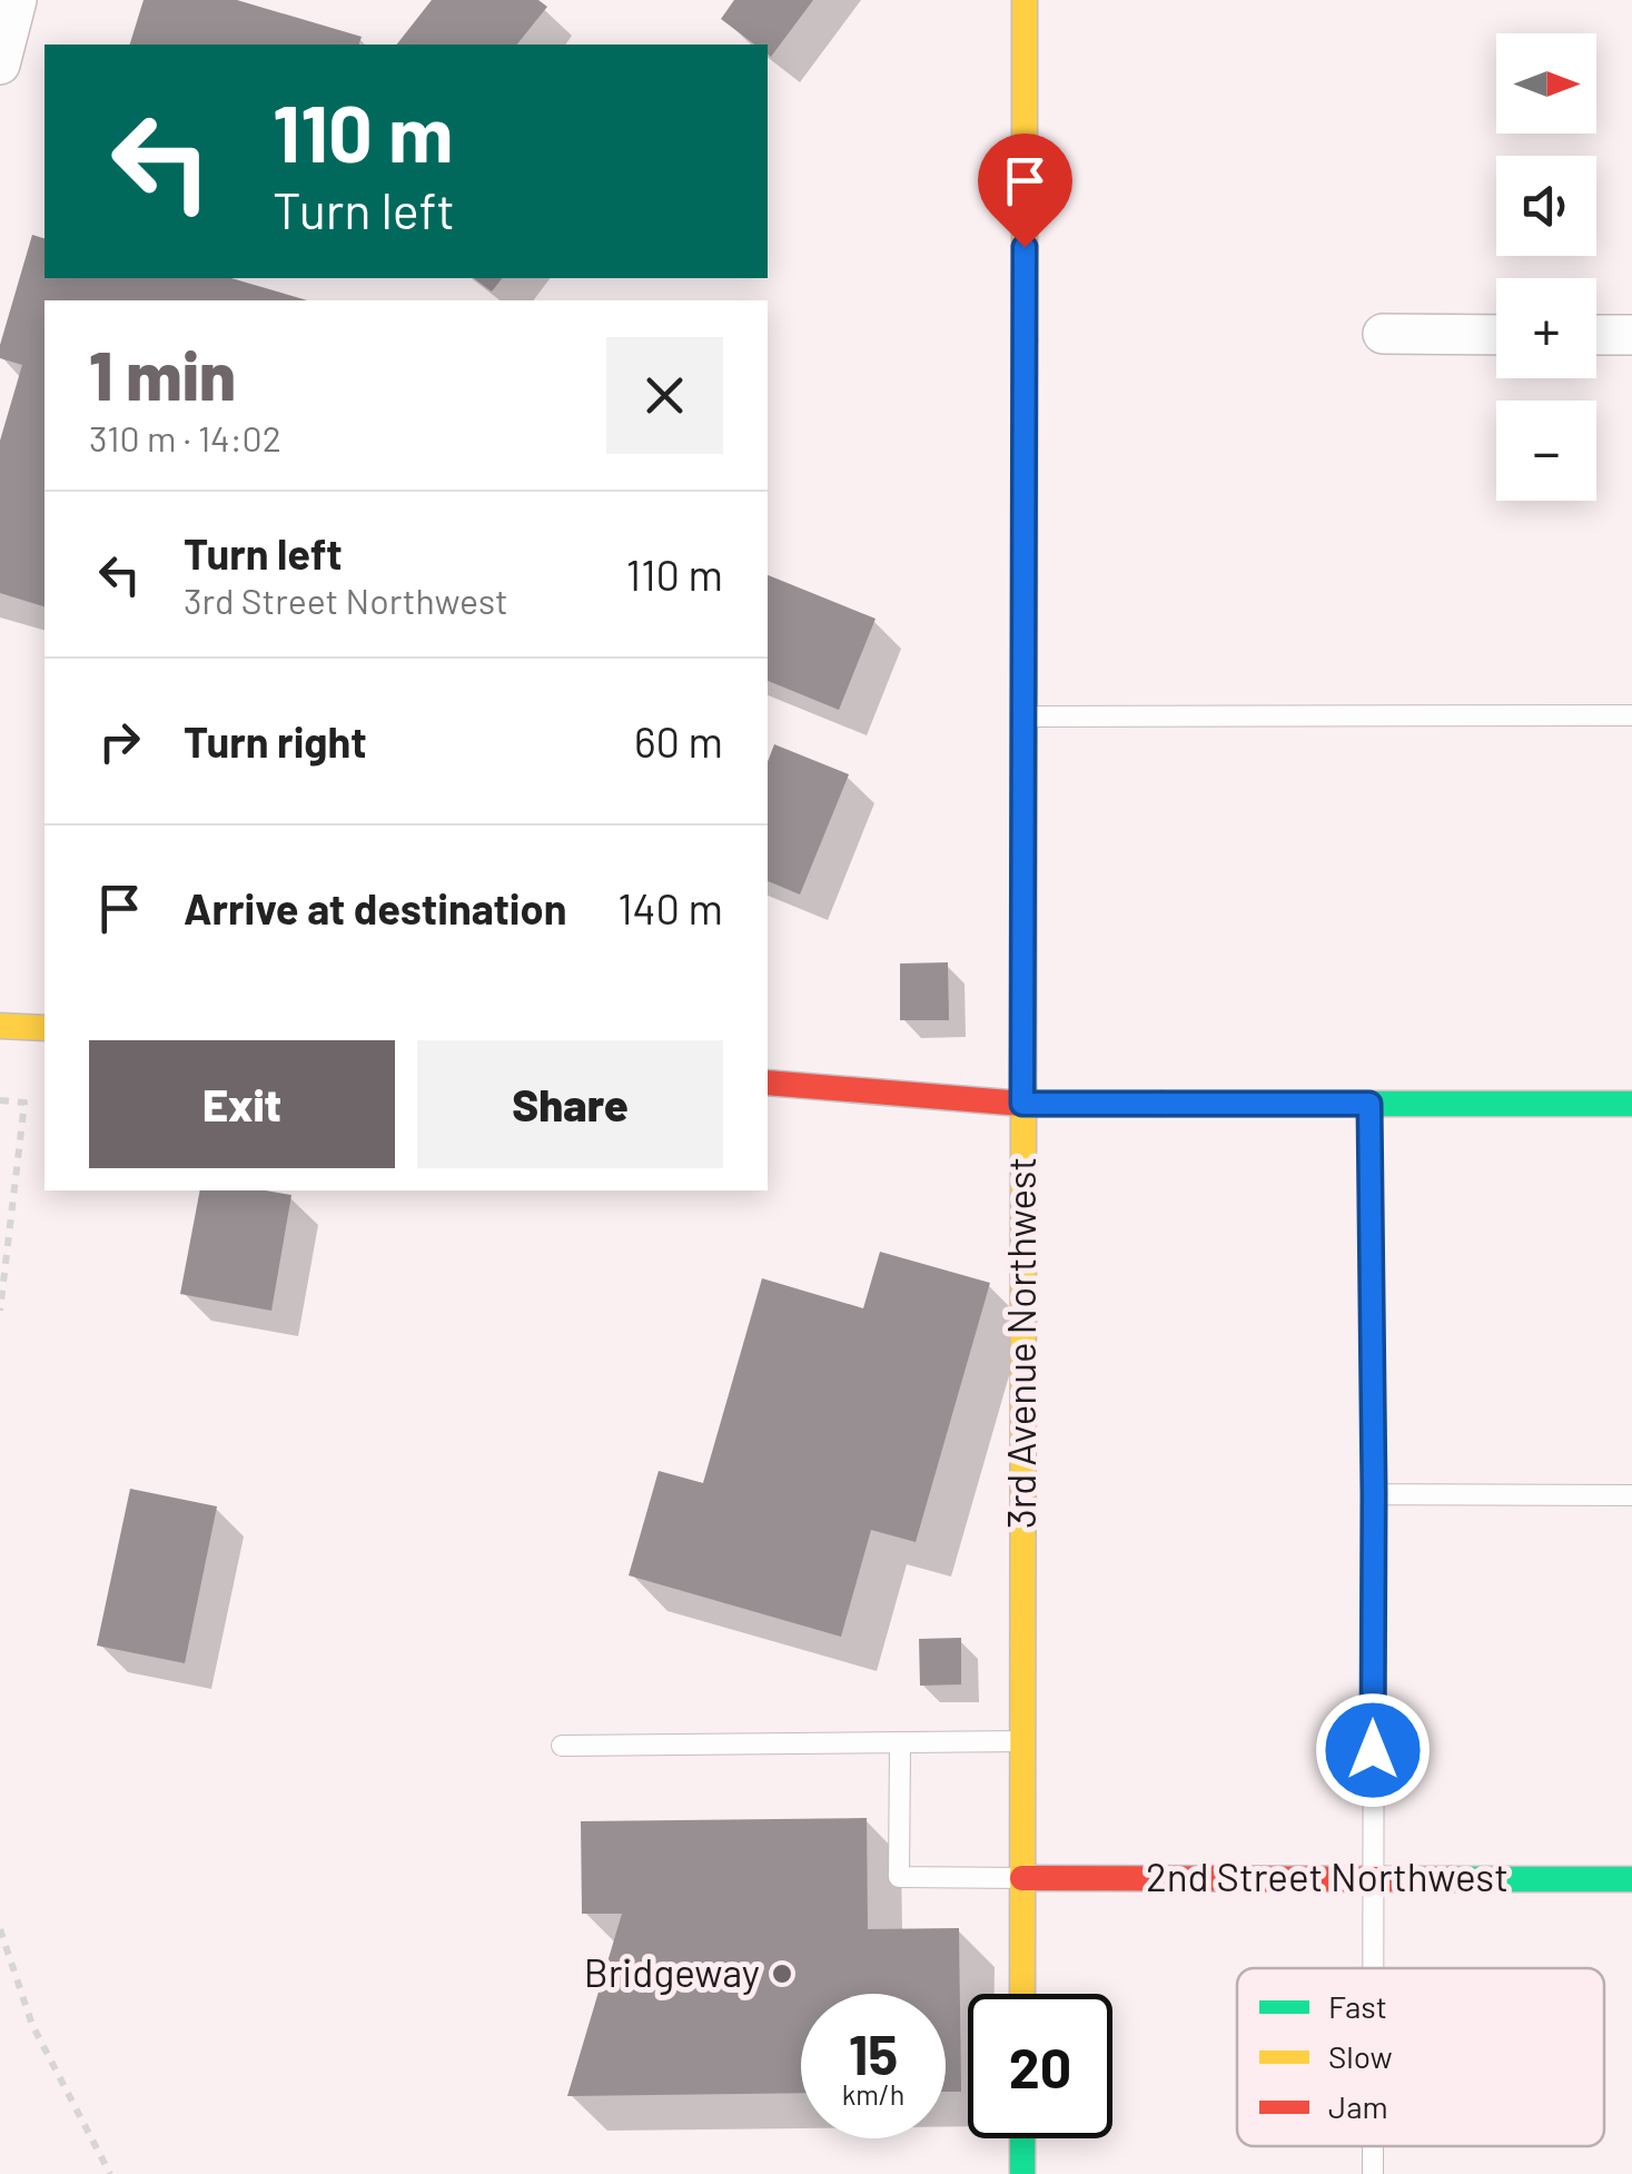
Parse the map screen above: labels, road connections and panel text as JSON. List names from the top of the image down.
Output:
{
  "streets": {
    "main road": ["3rd Avenue Northwest", "2nd Street Northwest"]
  },
  "crossings": [
    ["3rd Avenue Northwest", "2nd Street Northwest"]
  ],
  "places": ["Bridgeway"],
  "legend": ["Fast", "Slow", "Jam"],
  "north": "right",
  "page": {
    "map_buttons": ["+", "−"],
    "turn": ["110 m", "Turn left"],
    "heading": ["1 min", "310 m · 14:02"],
    "list": [
      {
        "name": "Turn left",
        "note": "3rd Street Northwest",
        "value": "110 m"
      },
      {
        "name": "Turn right",
        "value": "60 m"
      },
      {
        "name": "Arrive at destination",
        "value": "140 m"
      }
    ],
    "buttons": ["Exit", "Share"],
    "speed": "15 km/h",
    "limit": "20"
  }
}
